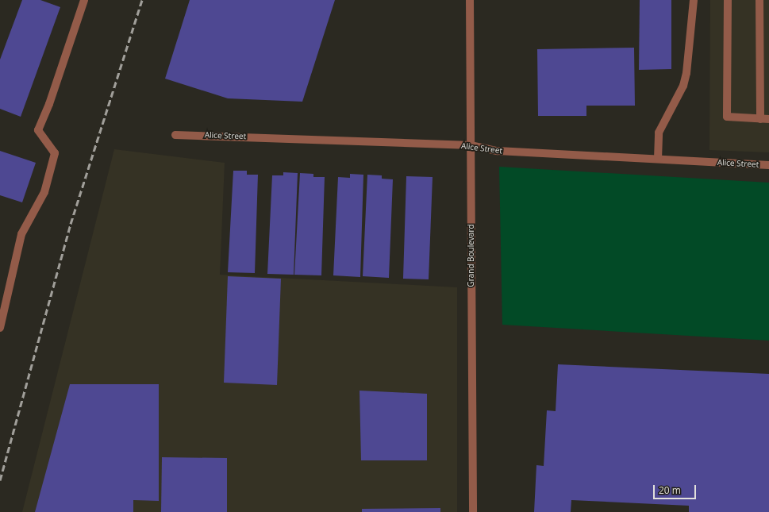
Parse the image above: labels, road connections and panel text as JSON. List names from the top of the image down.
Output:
{
  "streets": {
    "street": ["Alice Street", "Grand Boulevard"]
  },
  "crossings": [
    ["Alice Street", "Grand Boulevard"]
  ],
  "scale_bar": "20 m"
}
